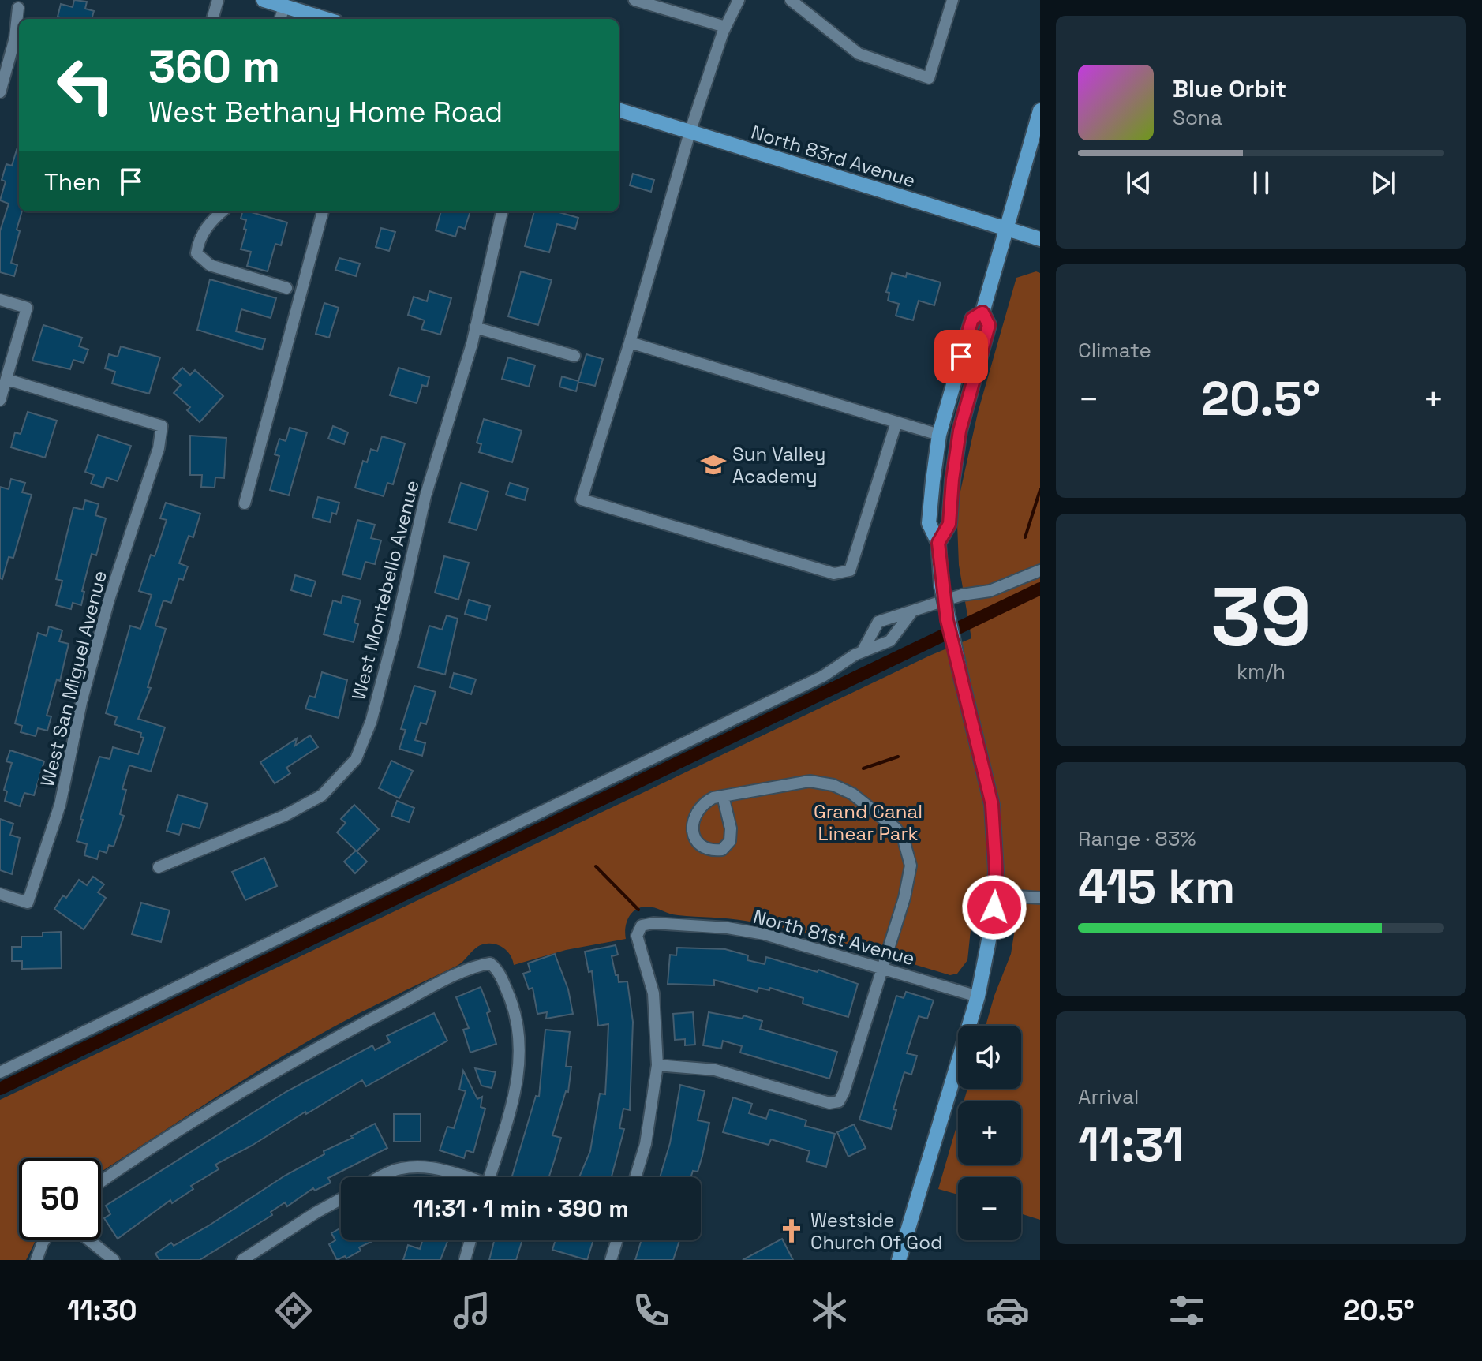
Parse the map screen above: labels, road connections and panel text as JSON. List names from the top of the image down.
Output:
{
  "streets": {
    "main road": ["North 83rd Avenue"],
    "street": ["West Montebello Avenue", "West San Miguel Avenue", "North 81st Avenue"]
  },
  "parks": ["Grand Canal Linear Park"],
  "places": {
    "school or university": ["Sun Valley Academy"],
    "church": ["Westside Church Of God"]
  },
  "page": {
    "turn": ["360 m", "West Bethany Home Road"],
    "song": ["Blue Orbit", "Sona"],
    "then": "Then",
    "tile": [
      "Climate",
      ["39", "km/h"],
      ["Range · 83%", "415 km"],
      ["Arrival", "11:31"]
    ],
    "heat": ["−", "20.5°", "+"],
    "map_buttons": ["+", "−"],
    "limit": "50",
    "trip": "11:31 · 1 min · 390 m",
    "tabs": ["11:30", "20.5°"]
  }
}
